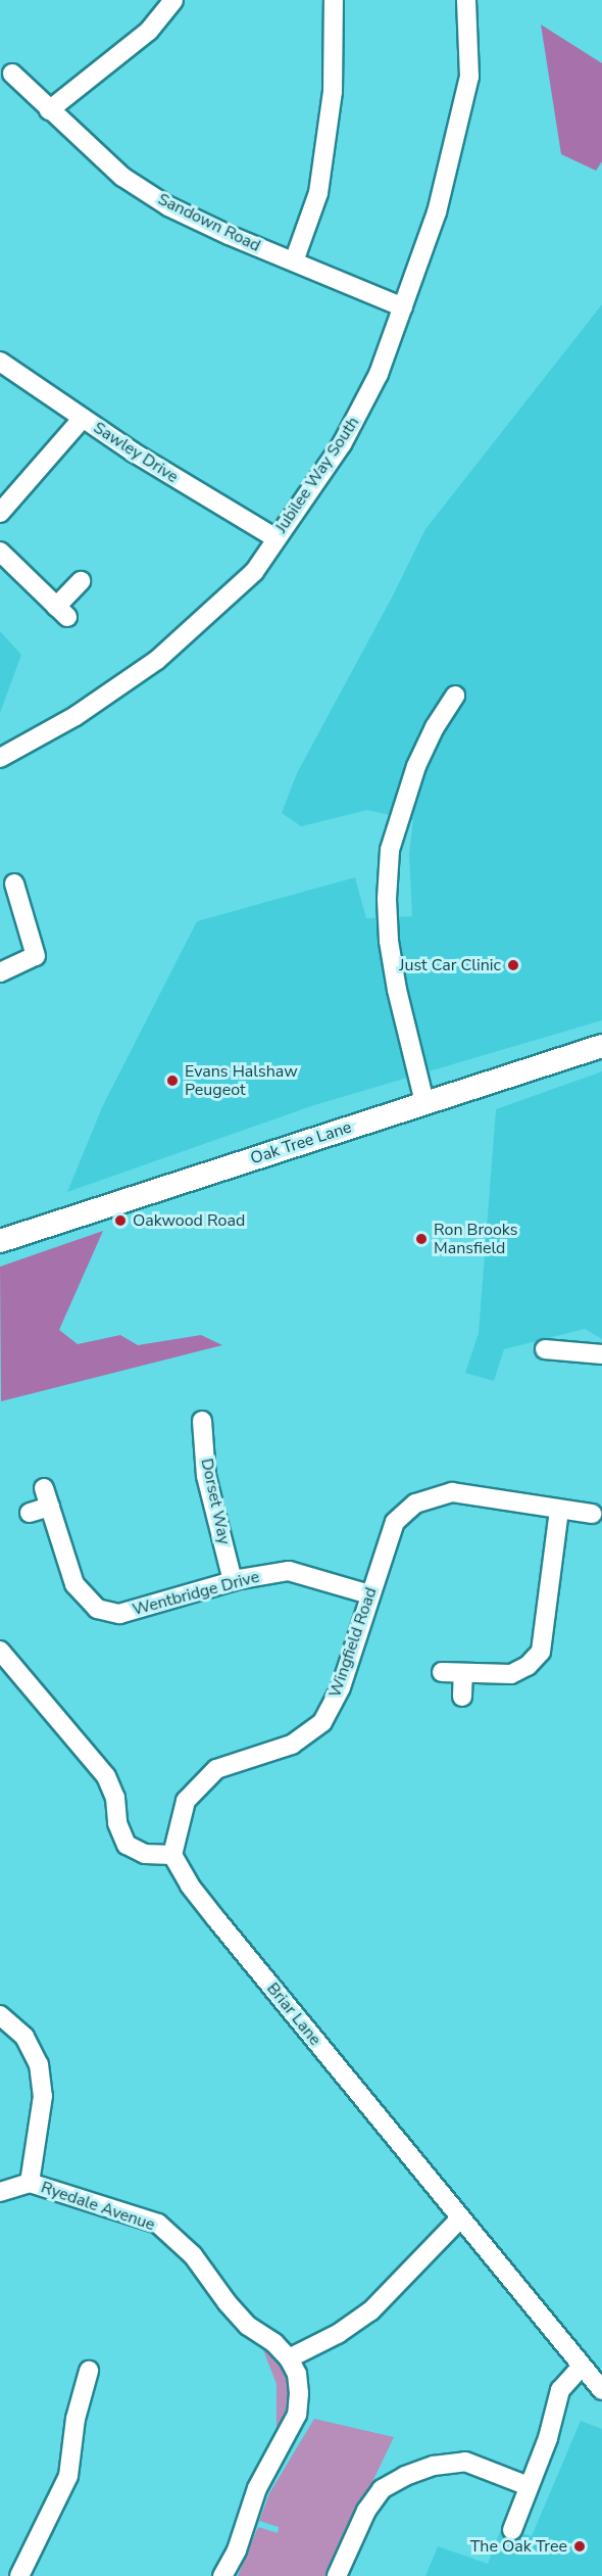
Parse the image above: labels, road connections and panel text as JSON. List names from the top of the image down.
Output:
{
  "streets": {
    "main road": ["Oak Tree Lane"],
    "street": [
      "Sandown Road",
      "Sawley Drive",
      "Jubilee Way South",
      "Dorset Way",
      "Wentbridge Drive",
      "Wingfield Road",
      "Briar Lane",
      "Ryedale Avenue"
    ]
  },
  "crossings": [
    ["Sandown Road", "Jubilee Way South"],
    ["Sawley Drive", "Jubilee Way South"],
    ["Dorset Way", "Wentbridge Drive"],
    ["Wentbridge Drive", "Wingfield Road"],
    ["Wingfield Road", "Briar Lane"]
  ],
  "places": [
    "Just Car Clinic",
    "Evans Halshaw Peugeot",
    "Oakwood Road",
    "Ron Brooks Mansfield",
    "The Oak Tree"
  ]
}
